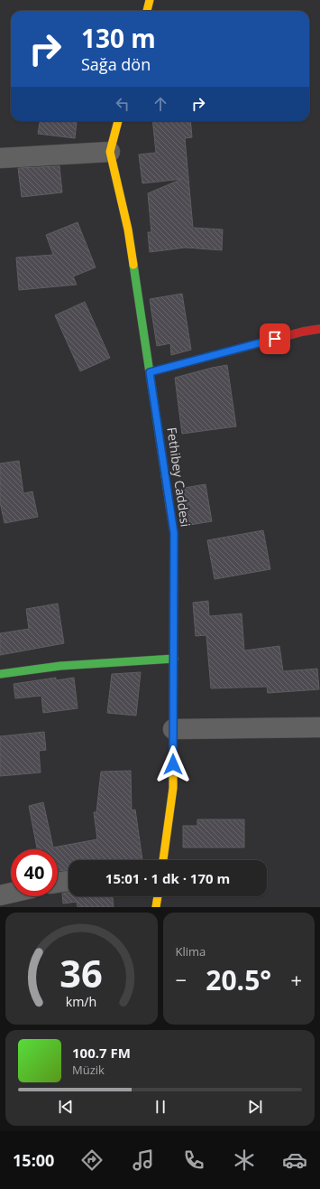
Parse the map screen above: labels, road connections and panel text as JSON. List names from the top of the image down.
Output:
{
  "streets": {
    "street": ["Fethibey Caddesi"]
  },
  "page": {
    "turn": ["130 m", "Sağa dön"],
    "limit": "40",
    "trip": "15:01 · 1 dk · 170 m",
    "tile": "Klima",
    "heat": ["−", "20.5°", "+"],
    "song": ["100.7 FM", "Müzik"],
    "tabs": "15:00",
    "gauge": ["36", "km/h"]
  }
}
